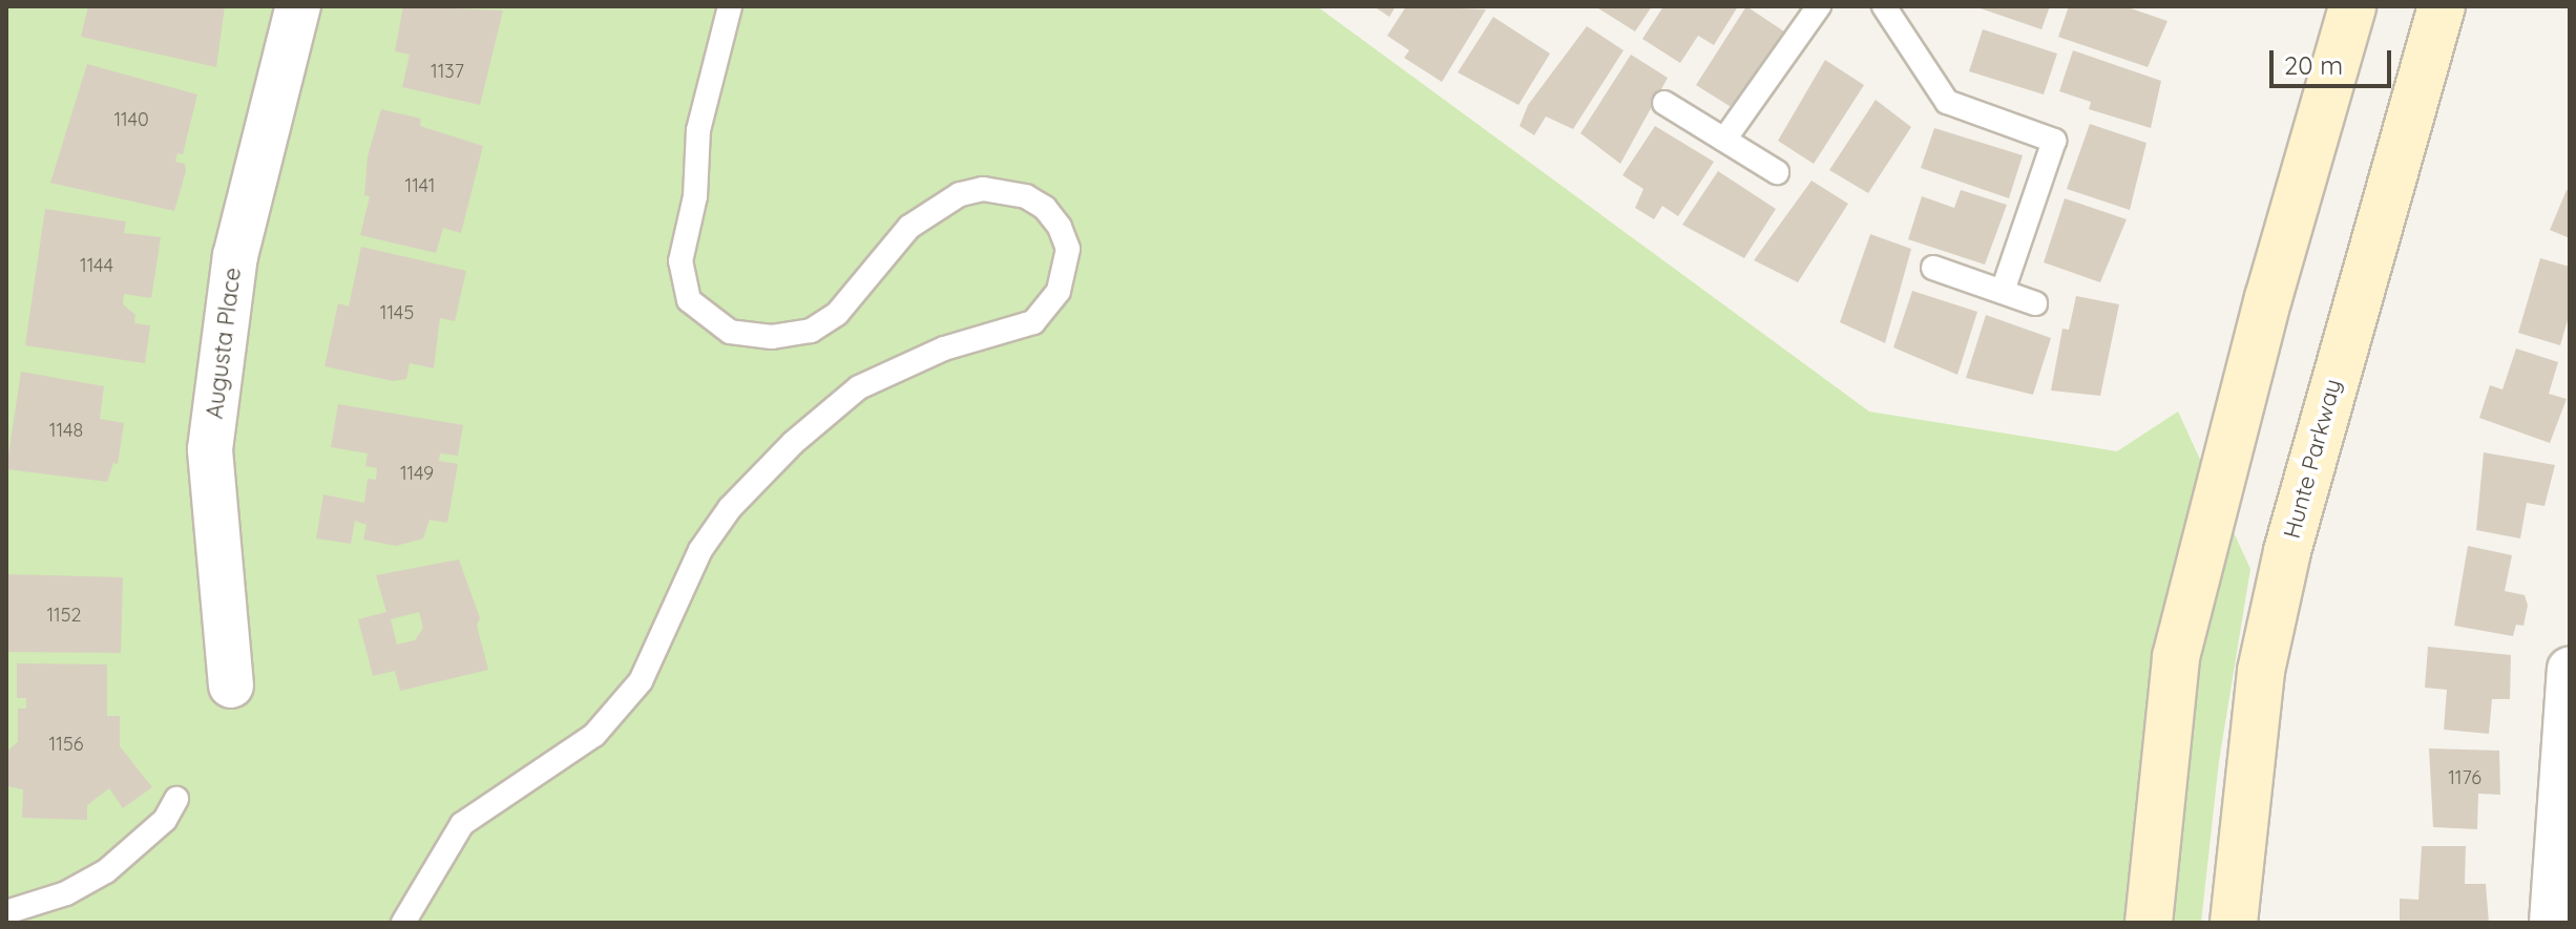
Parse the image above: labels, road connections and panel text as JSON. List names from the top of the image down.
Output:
{
  "streets": {
    "main road": ["Hunte Parkway"],
    "street": ["Augusta Place"]
  },
  "house_numbers": [
    "1137",
    "1140",
    "1141",
    "1144",
    "1145",
    "1148",
    "1149",
    "1152",
    "1156",
    "1176"
  ],
  "scale_bar": "20 m"
}
